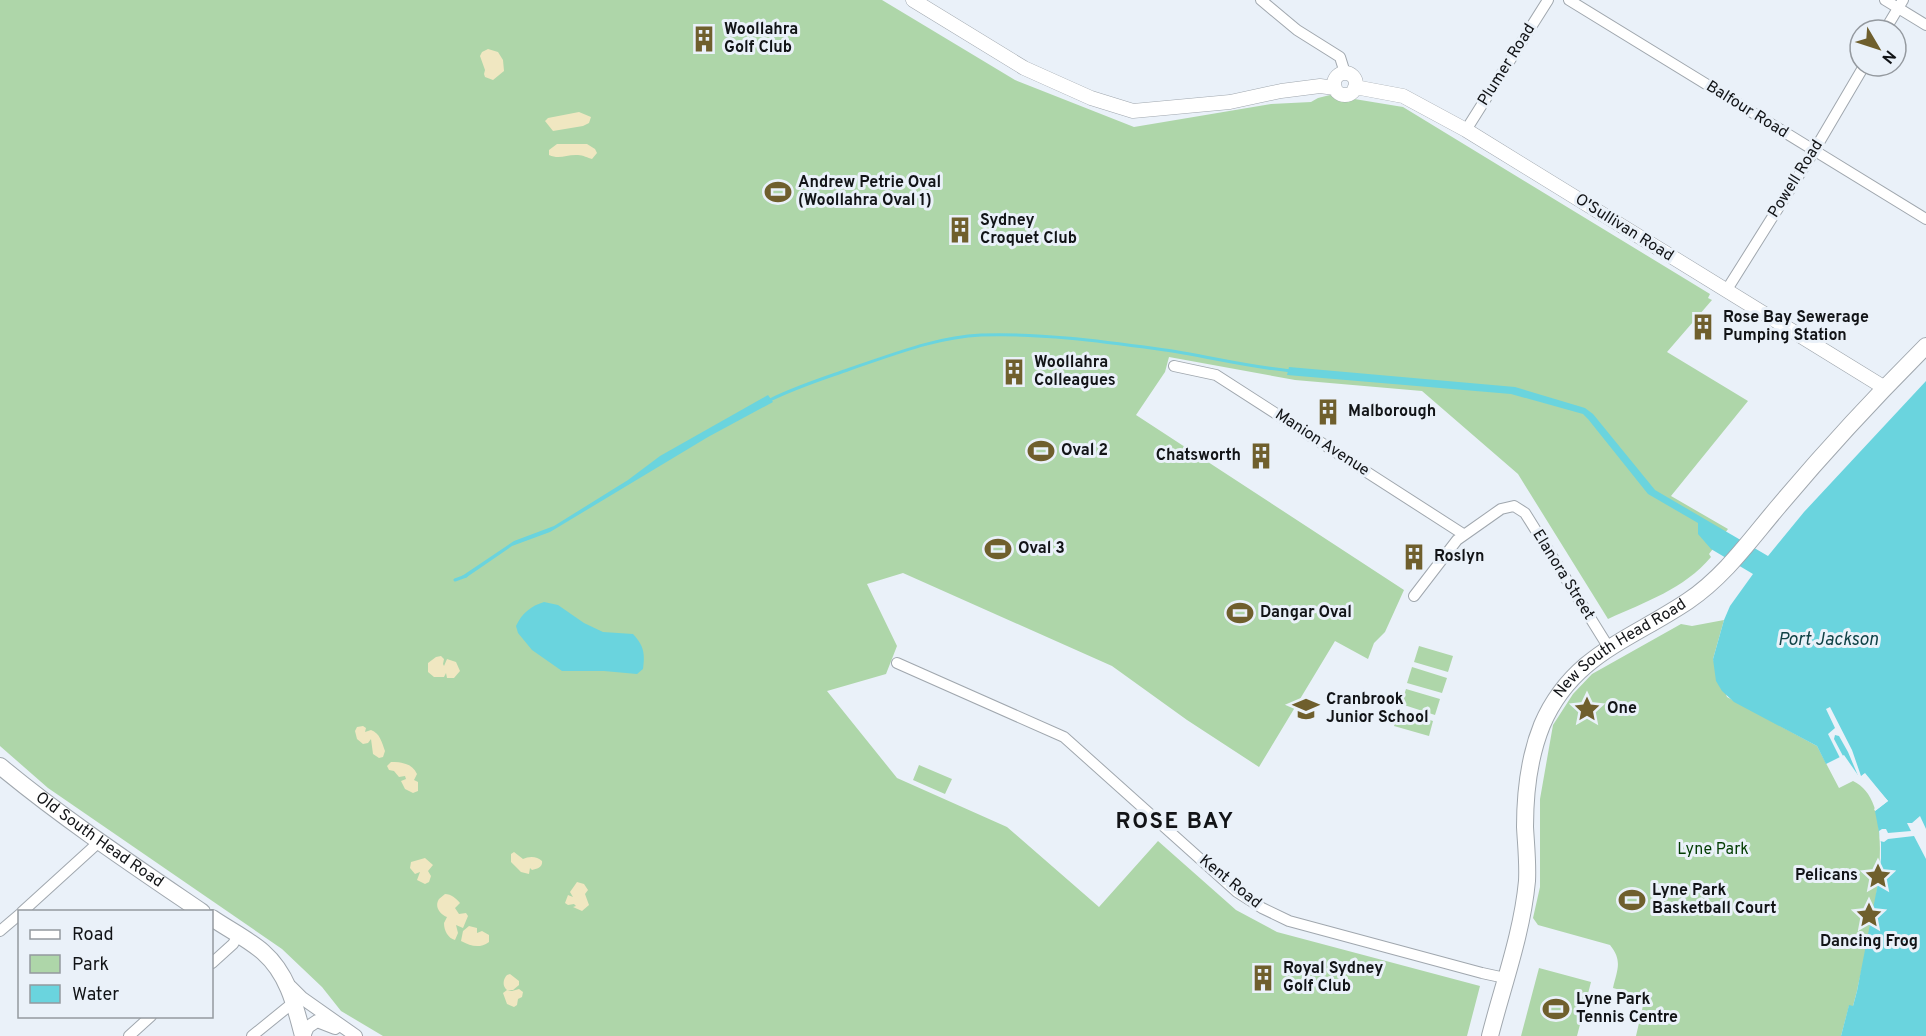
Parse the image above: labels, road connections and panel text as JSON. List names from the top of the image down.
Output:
{
  "streets": {
    "main road": ["O'Sullivan Road", "New South Head Road", "Old South Head Road"],
    "street": [
      "Plumer Road",
      "Balfour Road",
      "Powell Road",
      "Manion Avenue",
      "Elanora Street",
      "Kent Road"
    ]
  },
  "crossings": [
    ["Plumer Road", "O'Sullivan Road"],
    ["Balfour Road", "Powell Road"],
    ["Powell Road", "O'Sullivan Road"],
    ["O'Sullivan Road", "New South Head Road"],
    ["Manion Avenue", "Elanora Street"],
    ["Elanora Street", "New South Head Road"],
    ["New South Head Road", "Kent Road"]
  ],
  "districts": ["ROSE BAY"],
  "water": ["Port Jackson"],
  "parks": ["Lyne Park"],
  "places": {
    "building": [
      "Woollahra Golf Club",
      "Sydney Croquet Club",
      "Rose Bay Sewerage Pumping Station",
      "Woollahra Colleagues",
      "Malborough",
      "Chatsworth",
      "Roslyn",
      "Royal Sydney Golf Club"
    ],
    "sports": [
      "Andrew Petrie Oval (Woollahra Oval 1)",
      "Oval 2",
      "Oval 3",
      "Dangar Oval",
      "Lyne Park Basketball Court",
      "Lyne Park Tennis Centre"
    ],
    "school or university": ["Cranbrook Junior School"],
    "place": ["One", "Pelicans", "Dancing Frog"]
  },
  "legend": ["Road", "Park", "Water"],
  "north": "bottom right"
}
